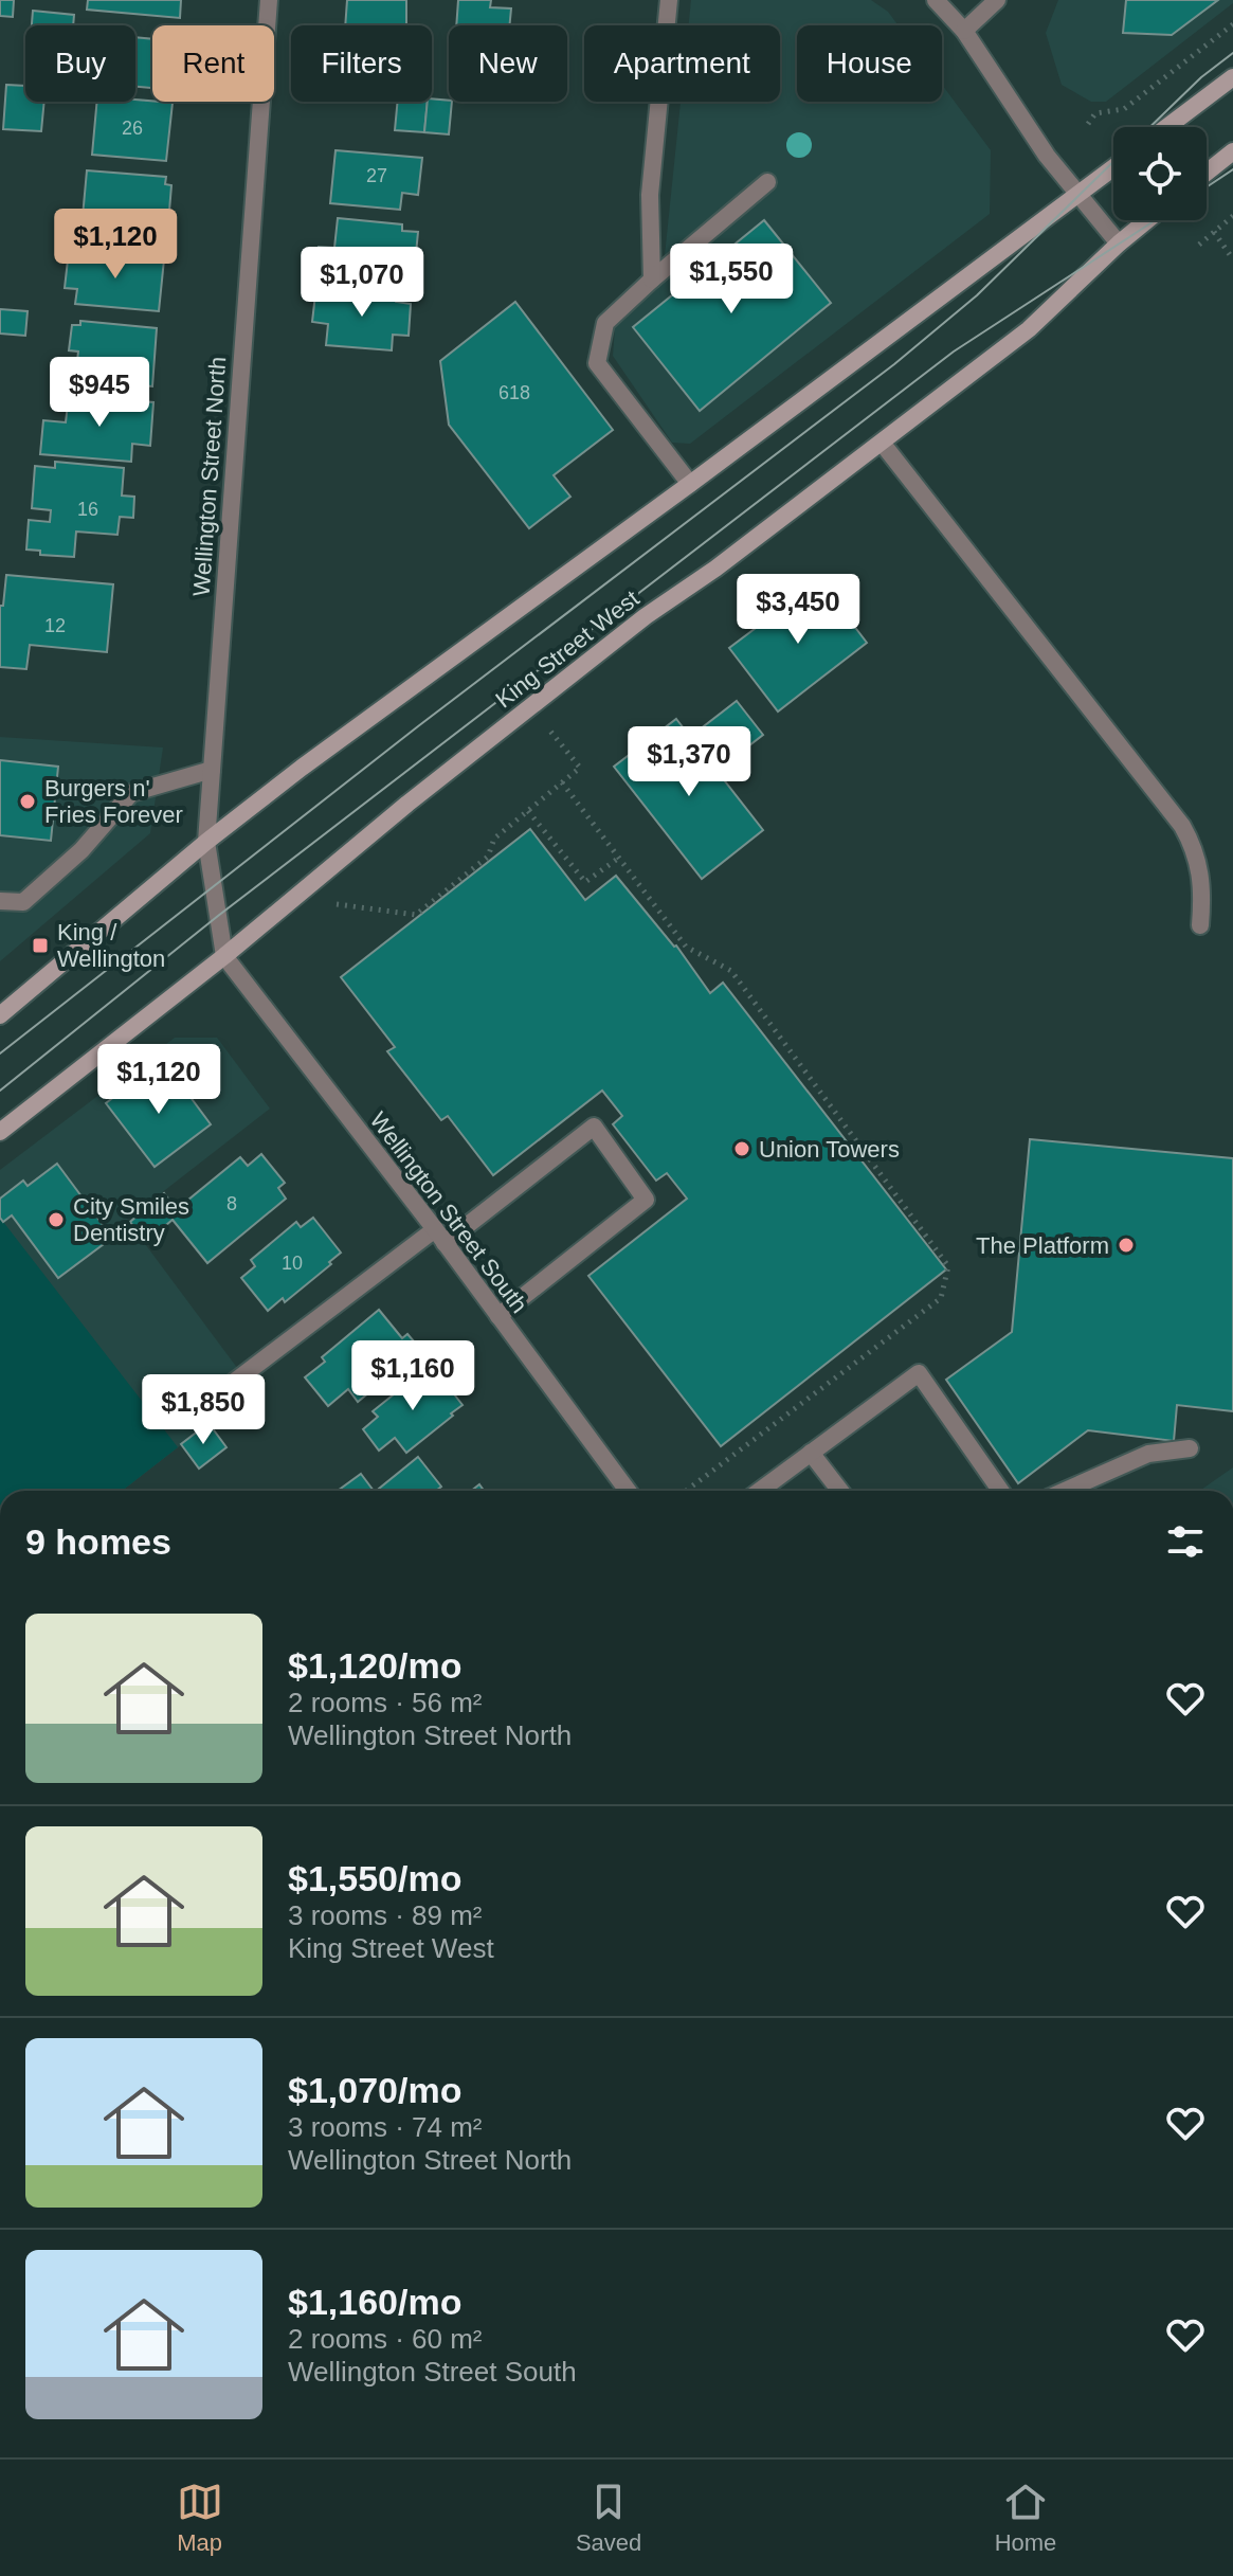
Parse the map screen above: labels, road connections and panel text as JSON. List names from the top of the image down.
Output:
{
  "streets": {
    "main road": ["King Street West"],
    "street": ["Wellington Street North", "Wellington Street South"]
  },
  "crossings": [
    ["Wellington Street North", "King Street West"],
    ["Wellington Street North", "Wellington Street South"],
    ["King Street West", "Wellington Street South"]
  ],
  "places": {
    "other": [
      "Burgers n' Fries Forever",
      "Union Towers",
      "City Smiles Dentistry",
      "The Platform"
    ],
    "transit": ["King / Wellington"]
  },
  "house_numbers": [
    "26",
    "27",
    "618",
    "16",
    "12",
    "8",
    "10"
  ],
  "page": {
    "chip": [
      "Buy",
      "Rent",
      "Filters",
      "New",
      "Apartment",
      "House"
    ],
    "price": [
      "$1,120",
      "$1,550",
      "$1,070",
      "$945",
      "$3,450",
      "$1,370",
      "$1,120",
      "$1,160",
      "$1,850"
    ],
    "heading": "9 homes",
    "list": [
      {
        "name": "$1,120/mo",
        "note": "2 rooms · 56 m² · Wellington Street North"
      },
      {
        "name": "$1,550/mo",
        "note": "3 rooms · 89 m² · King Street West"
      },
      {
        "name": "$1,070/mo",
        "note": "3 rooms · 74 m² · Wellington Street North"
      },
      {
        "name": "$1,160/mo",
        "note": "2 rooms · 60 m² · Wellington Street South"
      }
    ],
    "tabs": ["Map", "Saved", "Home"]
  }
}
